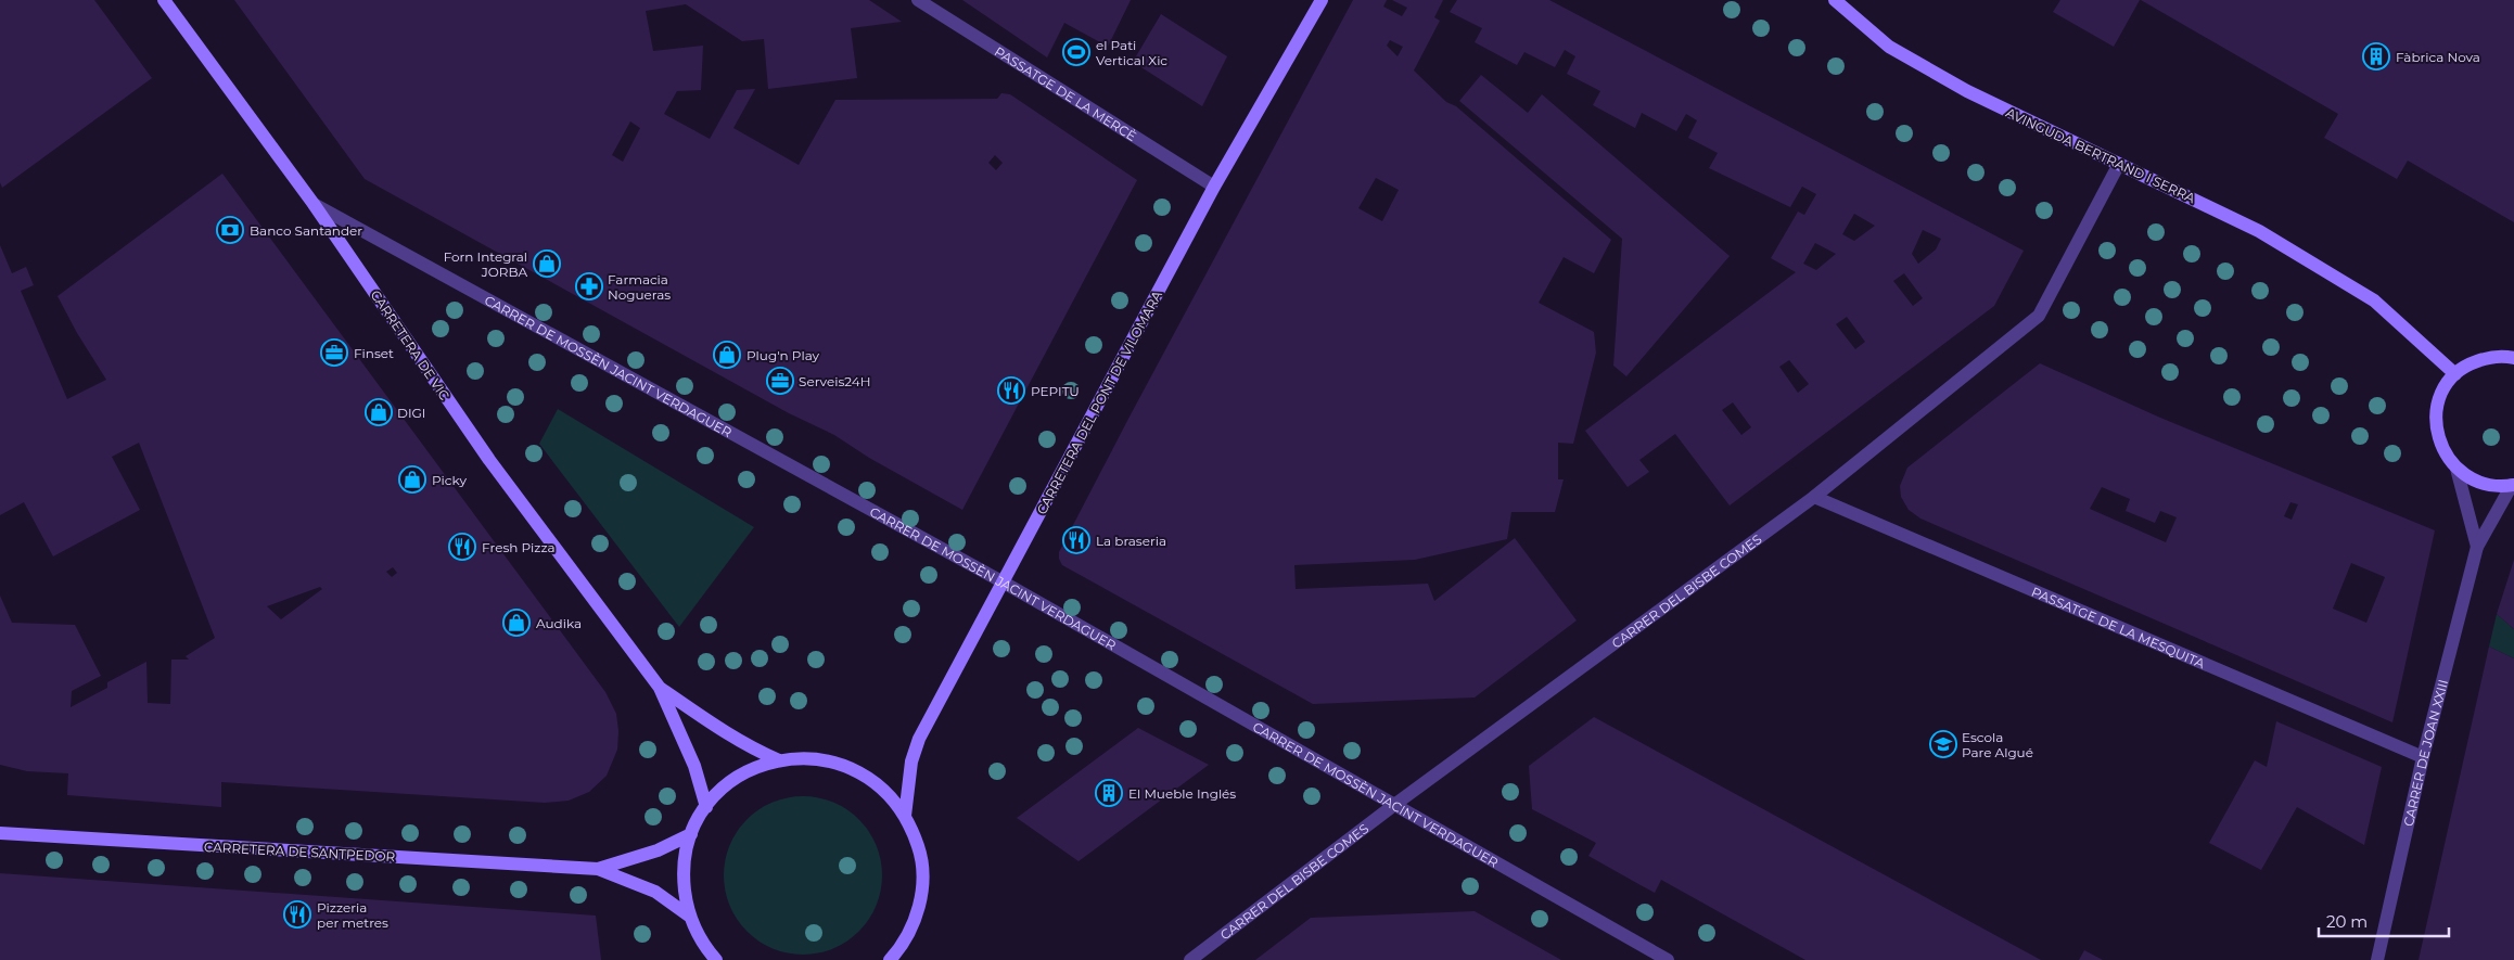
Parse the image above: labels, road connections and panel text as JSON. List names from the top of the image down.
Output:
{
  "streets": {
    "street": [
      "PASSATGE DE LA MERCÈ",
      "AVINGUDA BERTRAND I SERRA",
      "CARRETERA DE VIC",
      "CARRER DE MOSSÈN JACINT VERDAGUER",
      "CARRETERA DEL PONT DE VILOMARA",
      "CARRER DEL BISBE COMES",
      "PASSATGE DE LA MESQUITA",
      "CARRER DE JOAN XXIII",
      "CARRETERA DE SANTPEDOR"
    ]
  },
  "crossings": [
    ["PASSATGE DE LA MERCÈ", "CARRETERA DEL PONT DE VILOMARA"],
    ["AVINGUDA BERTRAND I SERRA", "CARRER DEL BISBE COMES"],
    ["CARRETERA DE VIC", "CARRER DE MOSSÈN JACINT VERDAGUER"],
    ["CARRER DE MOSSÈN JACINT VERDAGUER", "CARRETERA DEL PONT DE VILOMARA"],
    ["CARRER DE MOSSÈN JACINT VERDAGUER", "CARRER DEL BISBE COMES"],
    ["CARRER DEL BISBE COMES", "PASSATGE DE LA MESQUITA"],
    ["PASSATGE DE LA MESQUITA", "CARRER DE JOAN XXIII"]
  ],
  "places": {
    "sports": ["el Pati Vertical Xic"],
    "building": ["Fàbrica Nova", "El Mueble Inglés"],
    "bank": ["Banco Santander"],
    "shop": [
      "Forn Integral JORBA",
      "Plug'n Play",
      "DIGI",
      "Picky",
      "Audika"
    ],
    "pharmacy": ["Farmacia Nogueras"],
    "office": ["Finset", "Serveis24H"],
    "restaurant": [
      "PEPITU",
      "La braseria",
      "Fresh Pizza",
      "Pizzeria per metres"
    ],
    "school or university": ["Escola Pare Algué"]
  },
  "scale_bar": "20 m"
}
